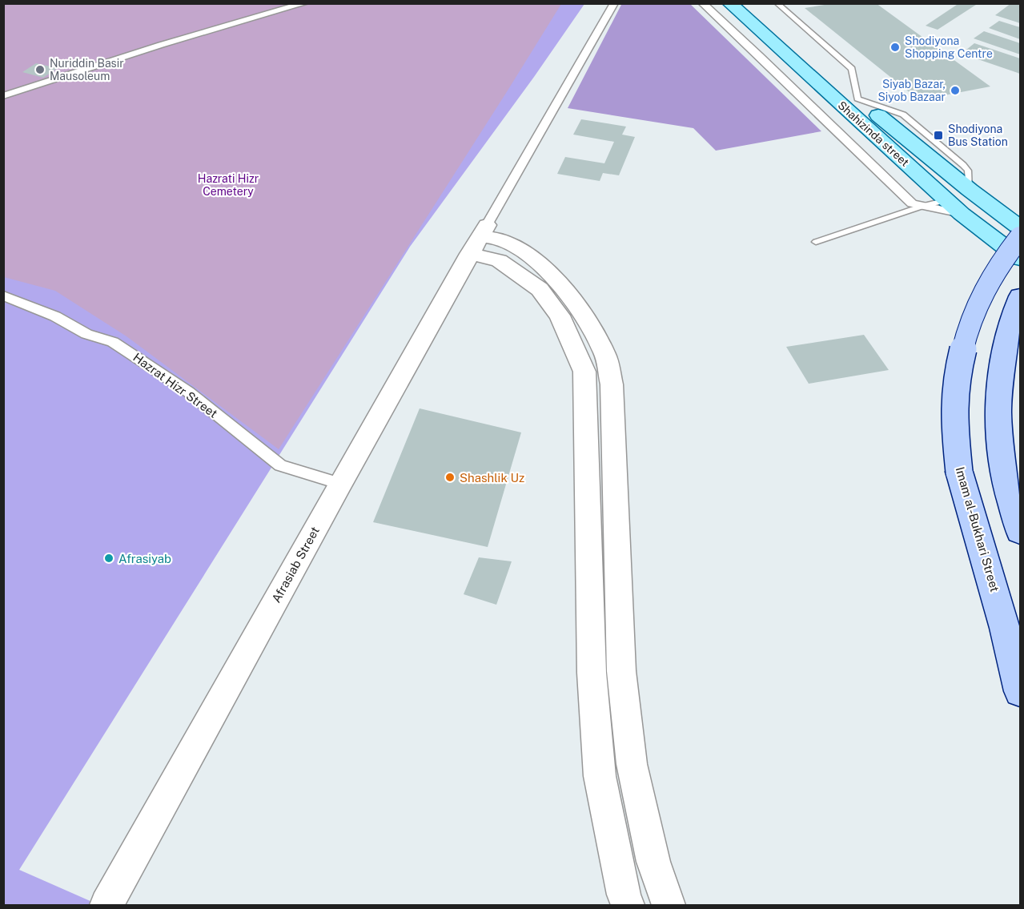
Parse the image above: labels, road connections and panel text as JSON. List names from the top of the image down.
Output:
{
  "streets": {
    "main road": ["Shahizinda street", "Imam al-Bukhari Street"],
    "street": ["Hazrat Hizr Street", "Afrasiab Street"]
  },
  "crossings": [
    ["Hazrat Hizr Street", "Afrasiab Street"]
  ],
  "parks": ["Hazrati Hizr Cemetery"],
  "places": {
    "other": [
      "Shodiyona Shopping Centre",
      "Nuriddin Basir Mausoleum",
      "Siyab Bazar, Siyob Bazaar",
      "Shashlik Uz",
      "Afrasiyab"
    ],
    "transit": ["Shodiyona Bus Station"]
  }
}
